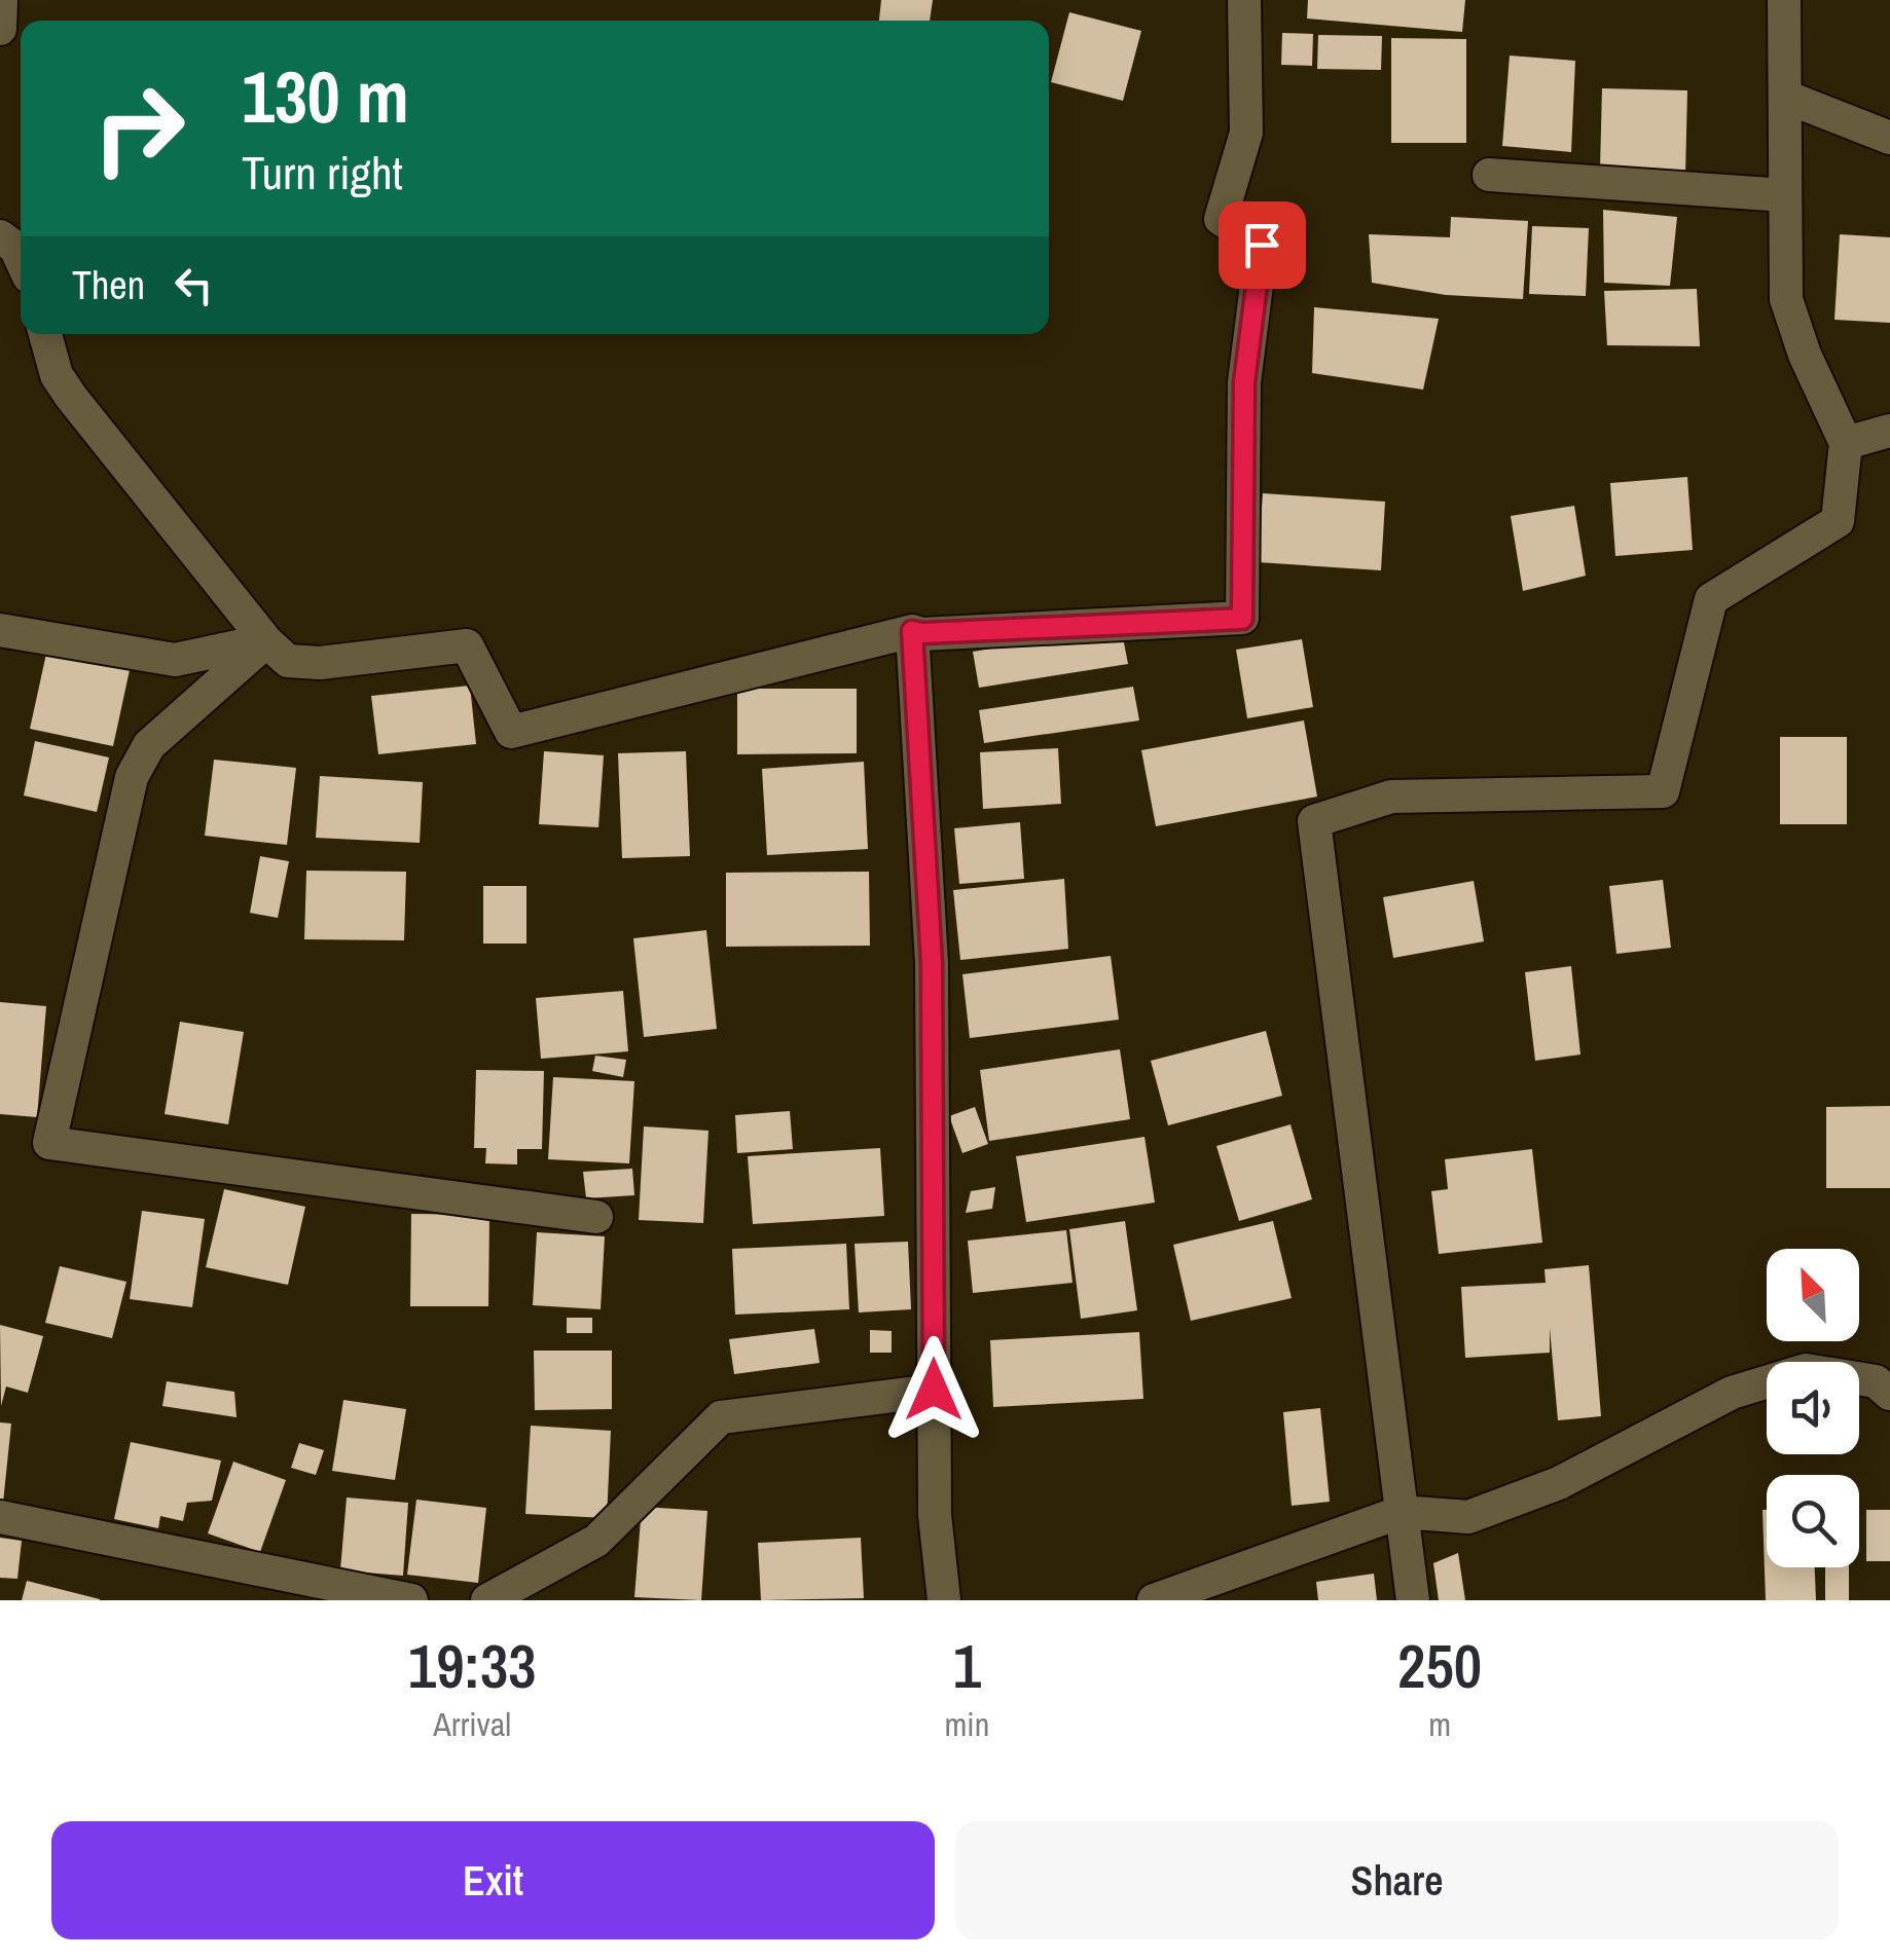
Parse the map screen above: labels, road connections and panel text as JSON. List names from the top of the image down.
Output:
{
  "north": "top left",
  "page": {
    "turn": ["130 m", "Turn right"],
    "then": "Then",
    "eta": [
      "19:33",
      "Arrival",
      "1",
      "min",
      "250",
      "m"
    ],
    "buttons": ["Exit", "Share"]
  }
}
